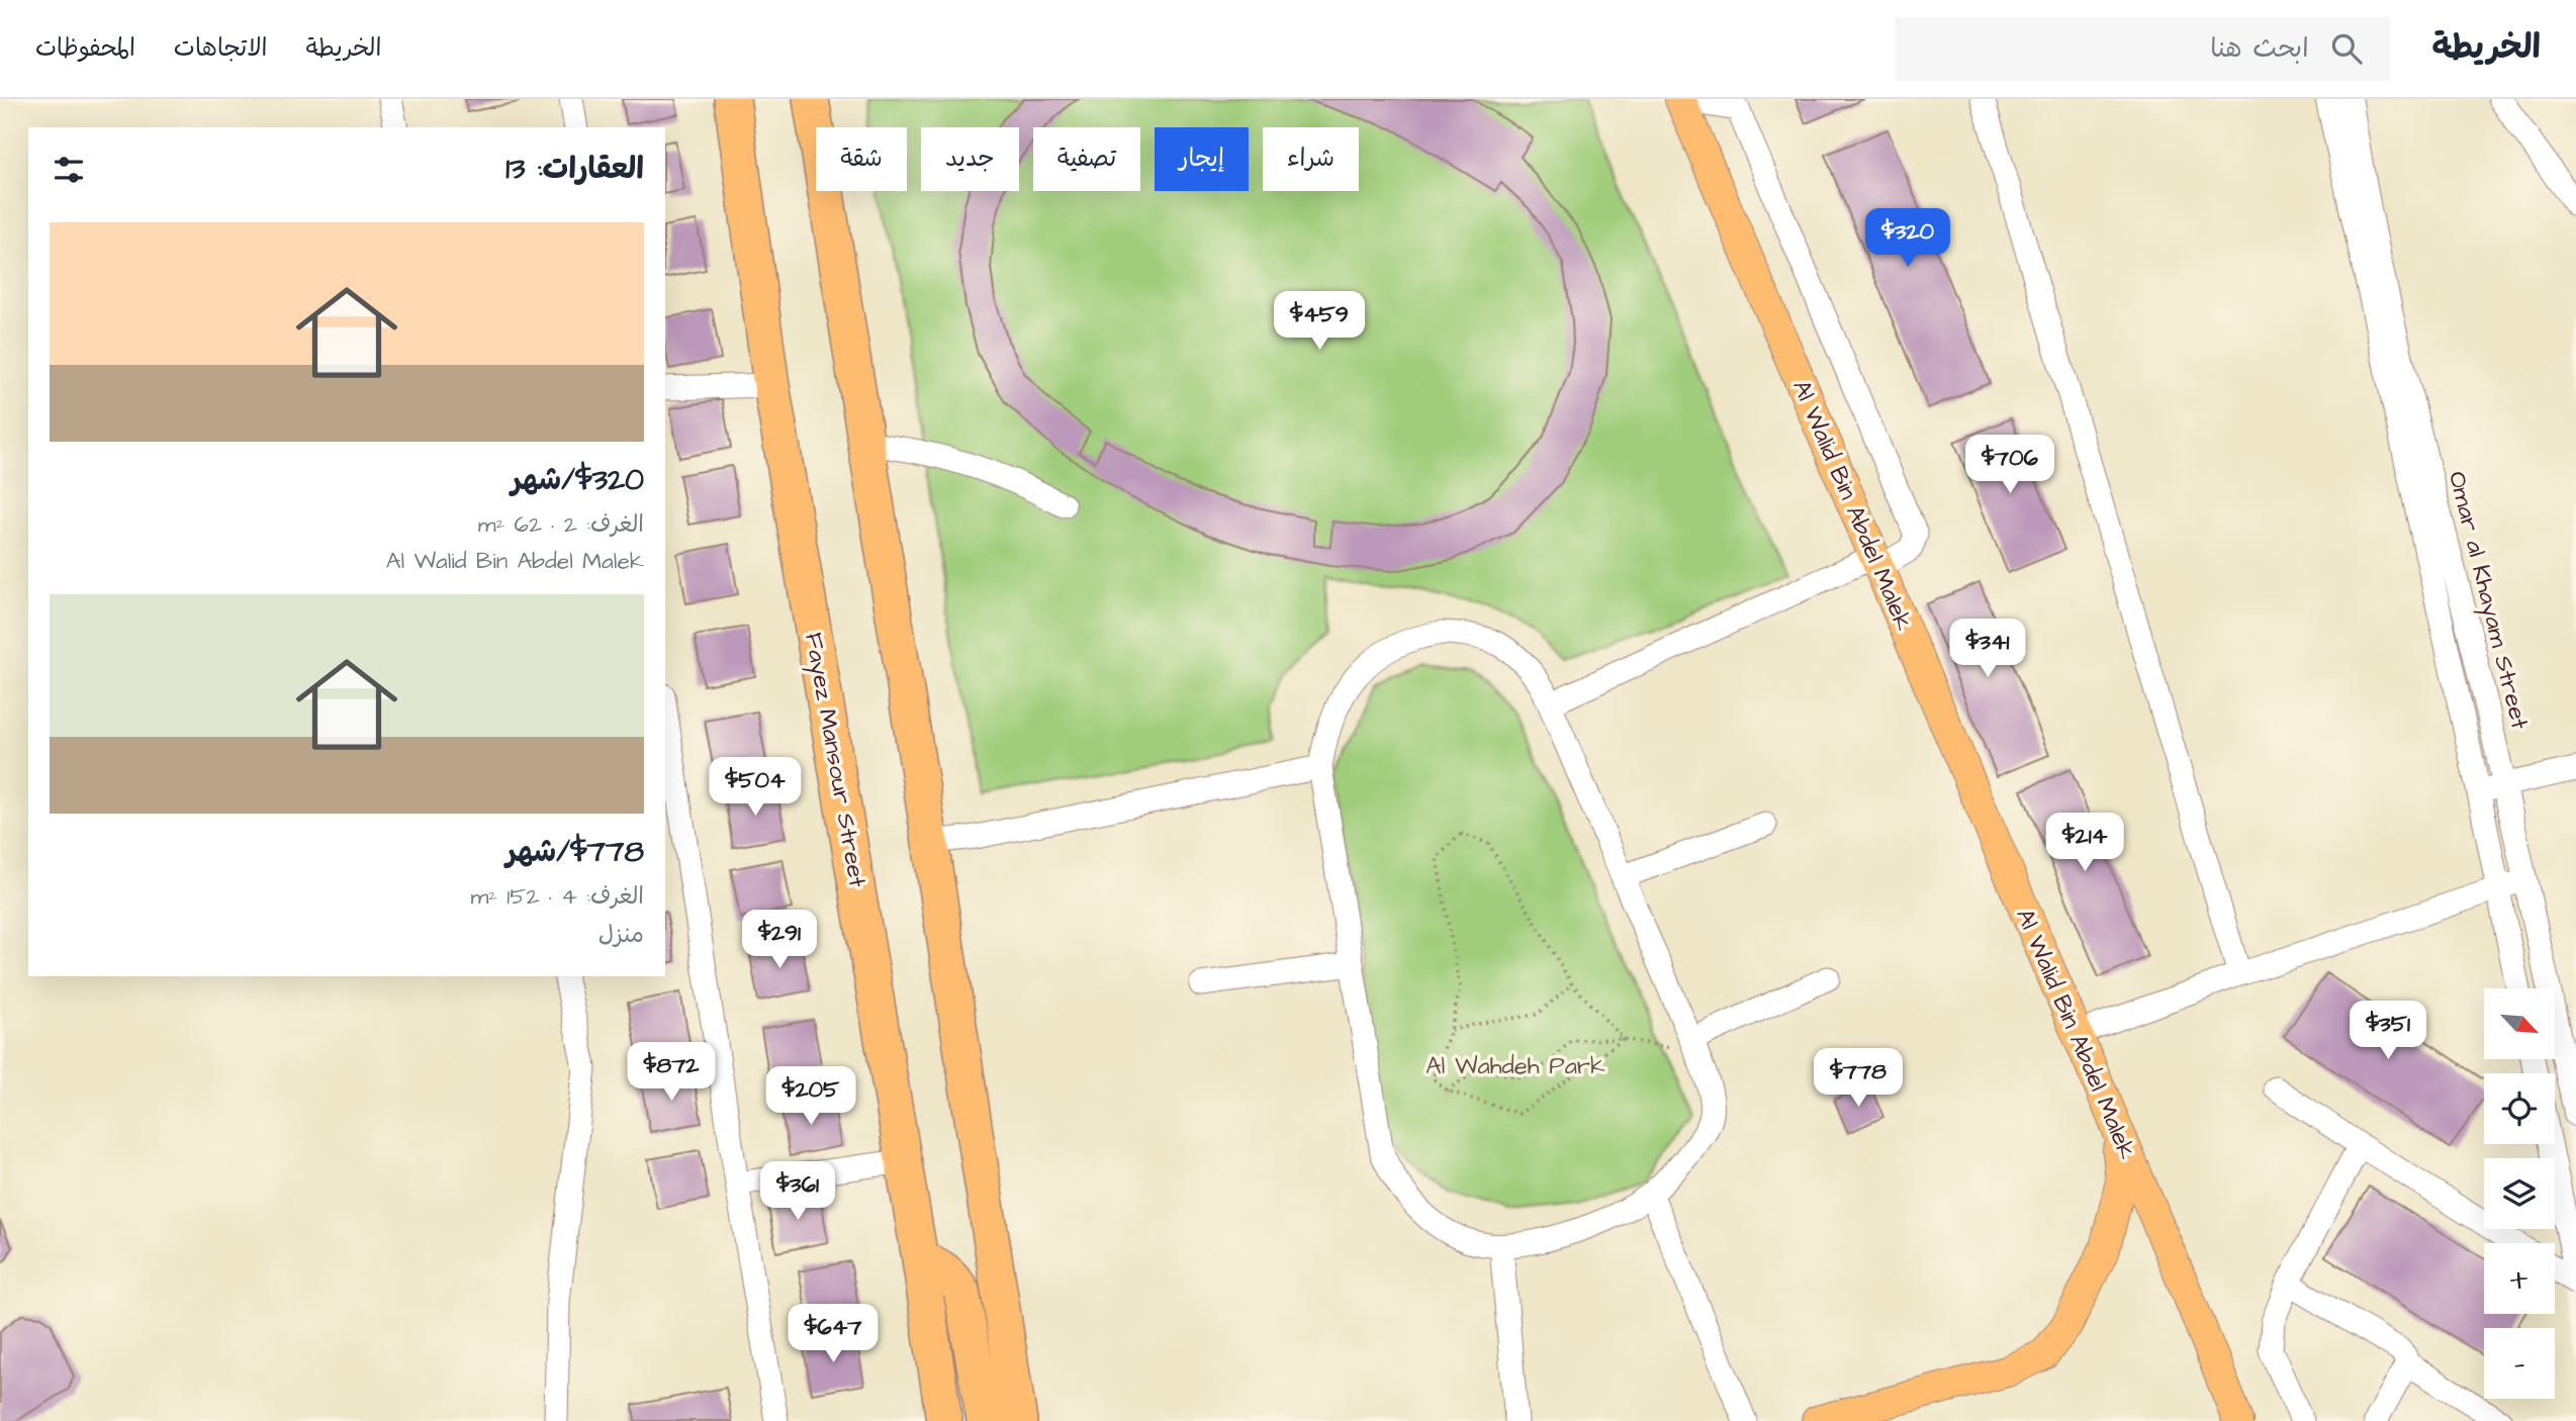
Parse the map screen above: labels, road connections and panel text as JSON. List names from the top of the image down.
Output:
{
  "streets": {
    "highway": ["Fayez Mansour Street"],
    "main road": ["Al Walid Bin Abdel Malek"],
    "street": ["Omar al Khayam Street"]
  },
  "parks": ["Al Wahdeh Park"],
  "north": "bottom right",
  "page": {
    "header": "الخريطة",
    "search": "ابحث هنا",
    "nav": ["الخريطة", "الاتجاهات", "المحفوظات"],
    "chip": [
      "شراء",
      "إيجار",
      "تصفية",
      "جديد",
      "شقة"
    ],
    "heading": "العقارات: 13",
    "price": [
      "$320",
      "$459",
      "$706",
      "$341",
      "$504",
      "$214",
      "$291",
      "$351",
      "$872",
      "$778",
      "$205",
      "$361",
      "$647"
    ],
    "list": [
      {
        "name": "$320/شهر",
        "note": "الغرف: 2 · 62 m² · Al Walid Bin Abdel Malek"
      },
      {
        "name": "$778/شهر",
        "note": "الغرف: 4 · 152 m² · منزل"
      }
    ],
    "map_buttons": ["+", "−"]
  }
}
